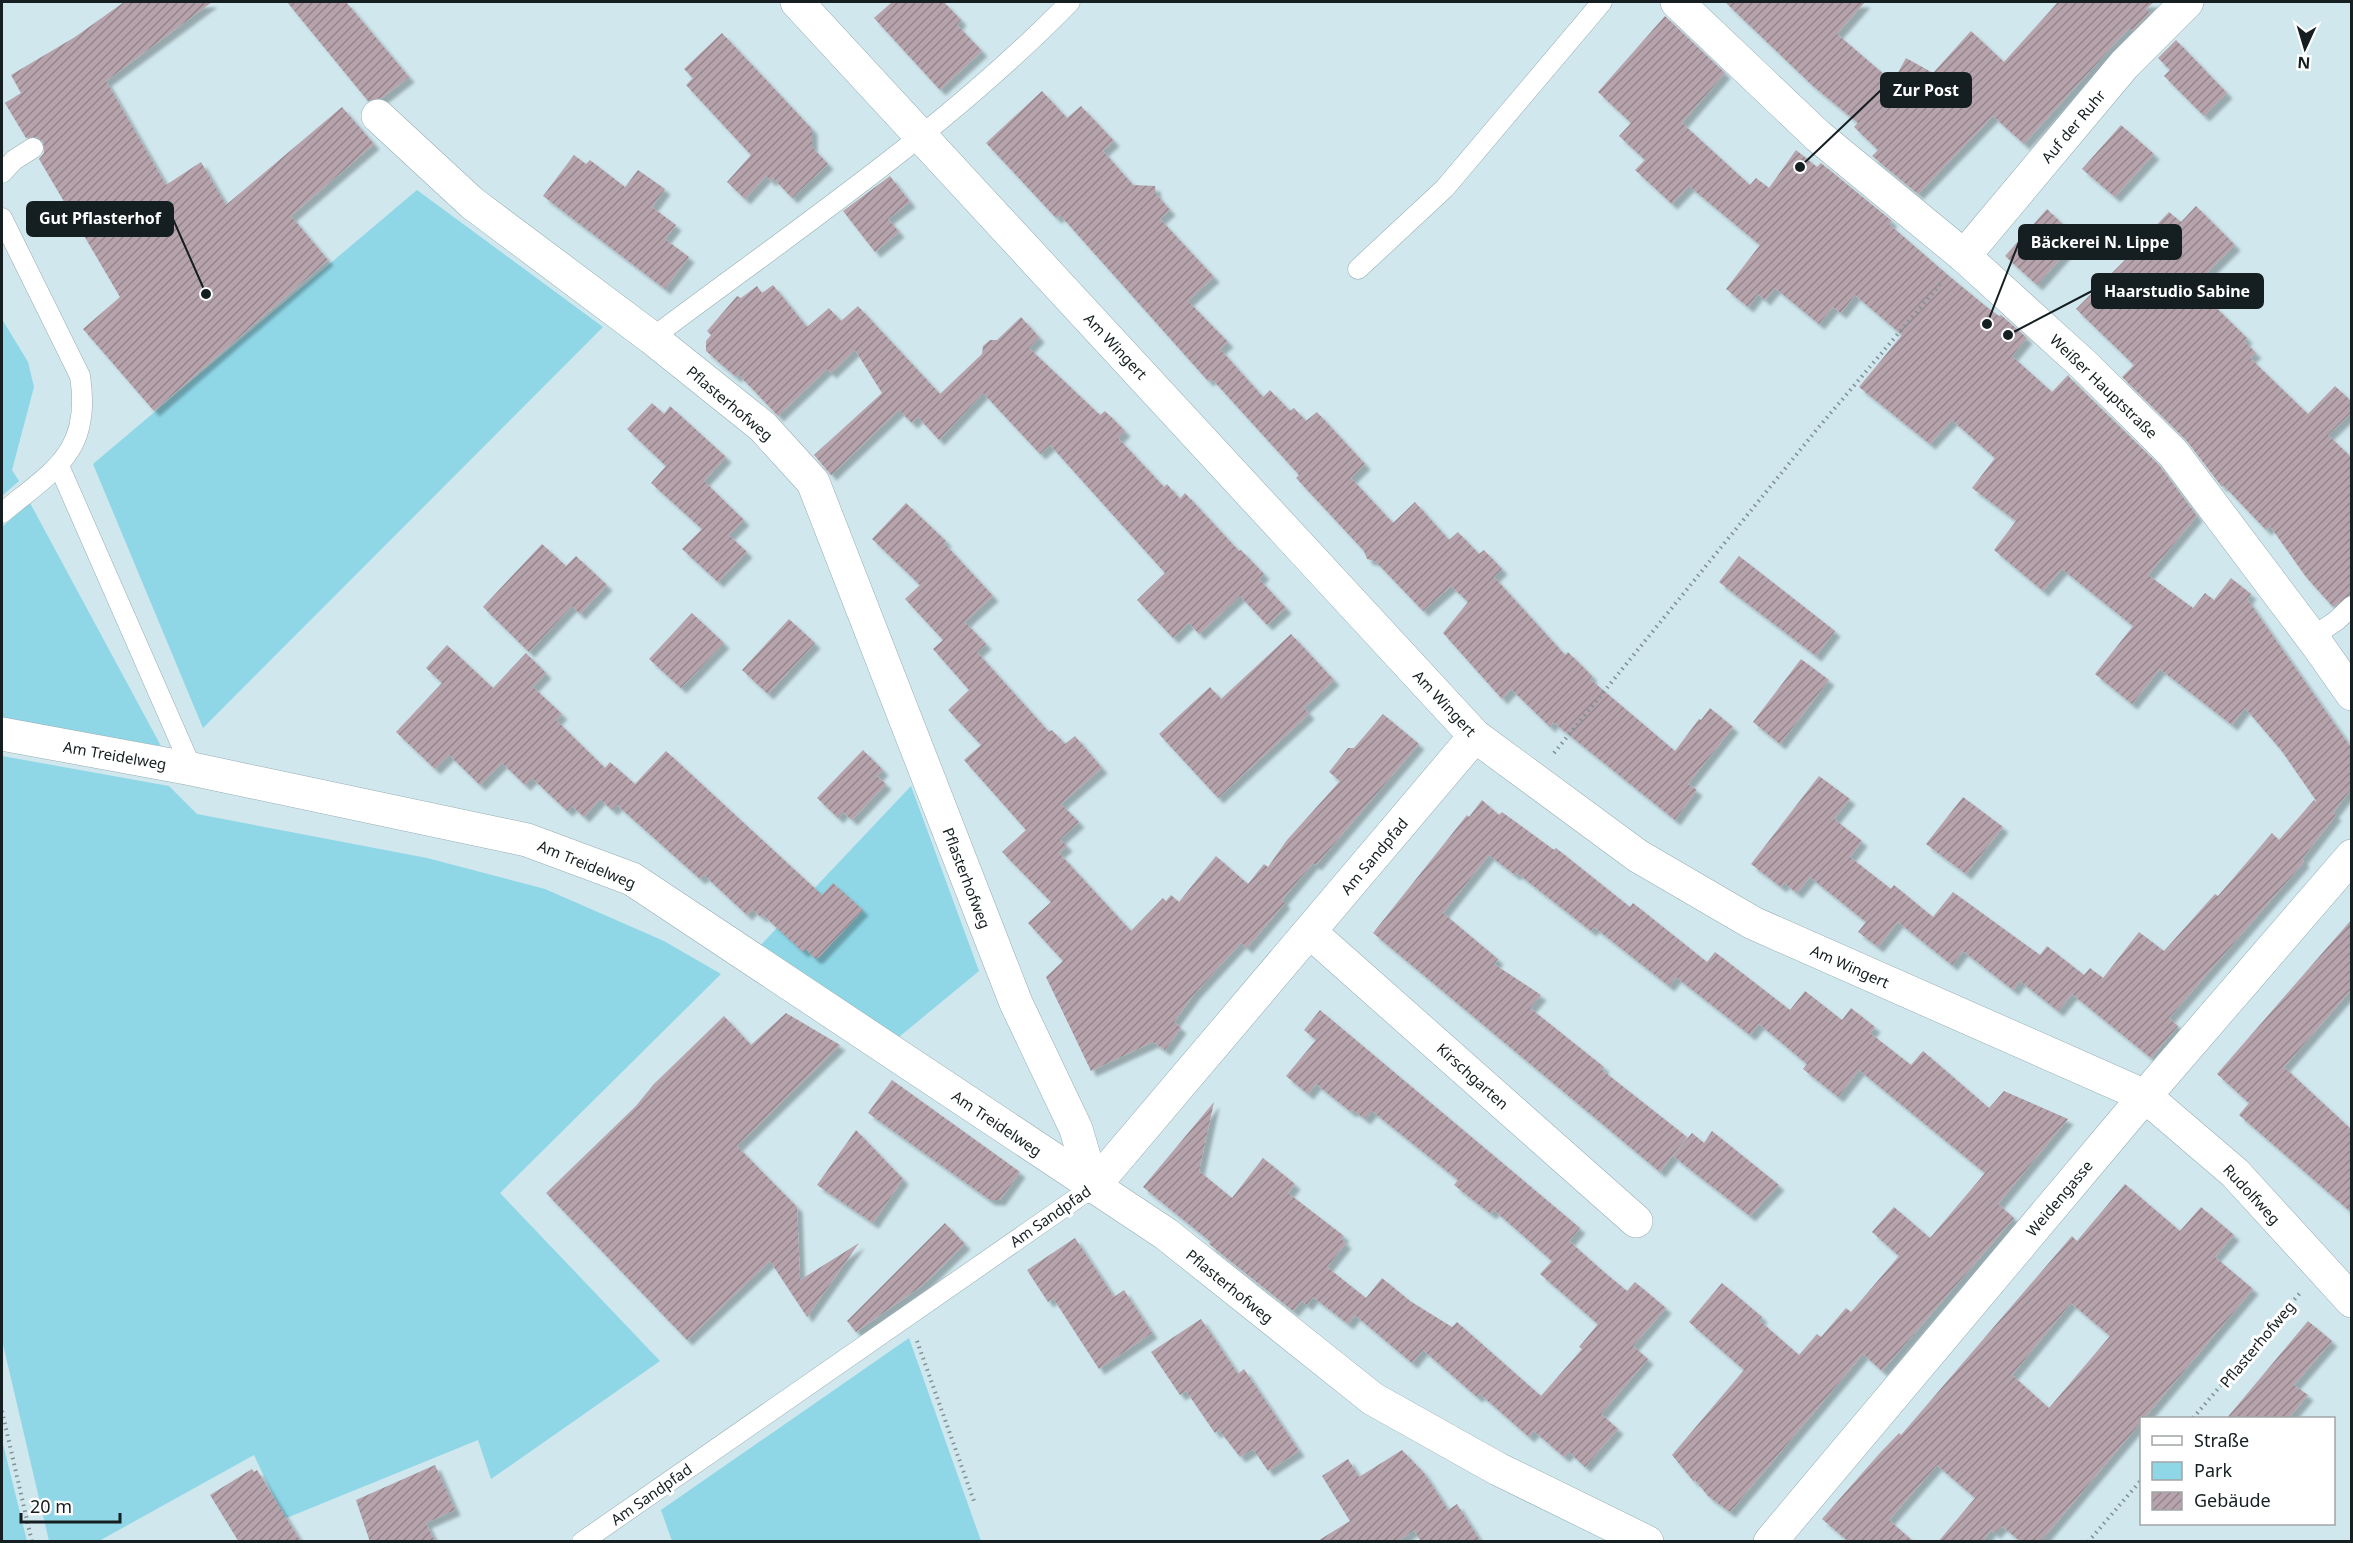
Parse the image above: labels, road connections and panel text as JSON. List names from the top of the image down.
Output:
{
  "streets": {
    "street": [
      "Auf der Ruhr",
      "Am Wingert",
      "Weißer Hauptstraße",
      "Pflasterhofweg",
      "Am Treidelweg",
      "Am Sandpfad",
      "Kirschgarten",
      "Rudolfweg",
      "Weidengasse"
    ]
  },
  "crossings": [
    ["Auf der Ruhr", "Weißer Hauptstraße"],
    ["Am Wingert", "Am Sandpfad"],
    ["Am Wingert", "Rudolfweg"],
    ["Am Wingert", "Weidengasse"],
    ["Pflasterhofweg", "Am Treidelweg"],
    ["Pflasterhofweg", "Am Sandpfad"],
    ["Pflasterhofweg", "Rudolfweg"],
    ["Am Treidelweg", "Am Sandpfad"],
    ["Am Sandpfad", "Kirschgarten"],
    ["Rudolfweg", "Weidengasse"]
  ],
  "places": [
    "Zur Post",
    "Gut Pflasterhof",
    "Bäckerei N. Lippe",
    "Haarstudio Sabine"
  ],
  "legend": ["Straße", "Park", "Gebäude"],
  "scale_bar": "20 m",
  "north": "bottom"
}
